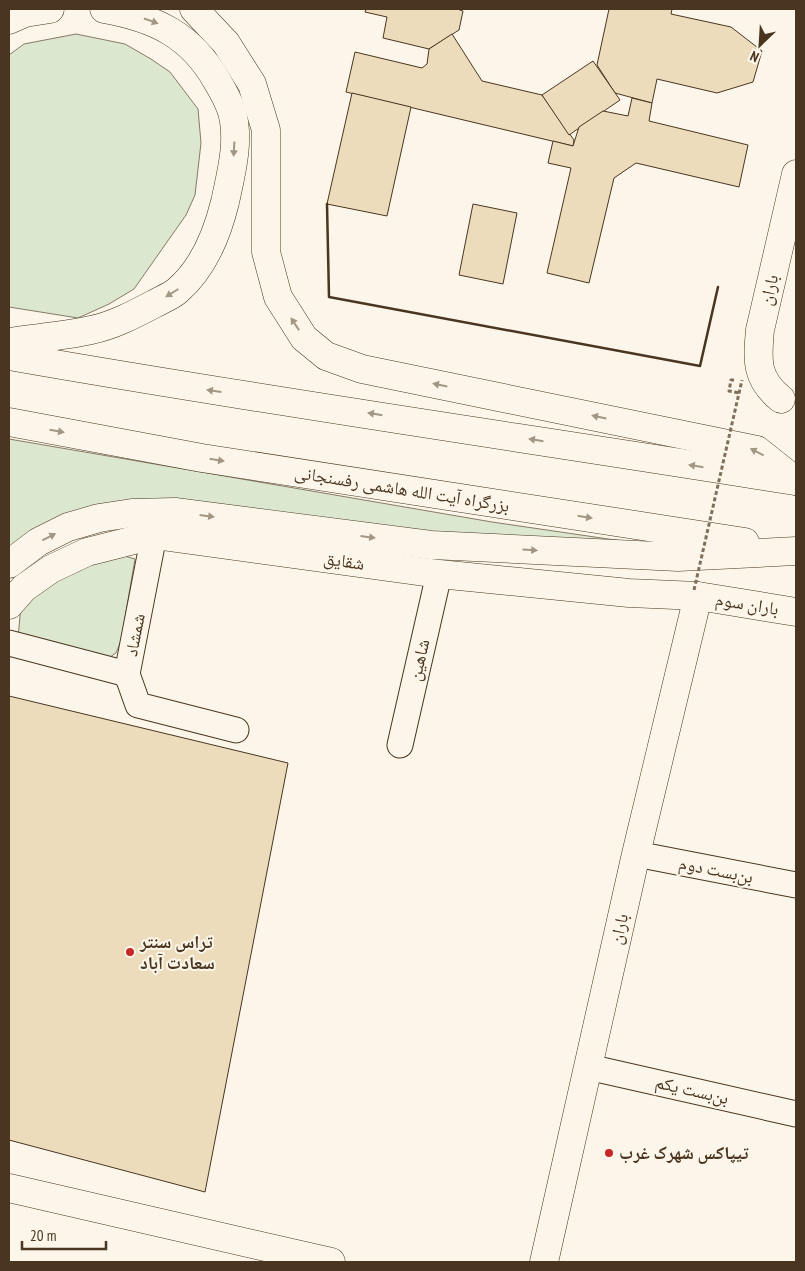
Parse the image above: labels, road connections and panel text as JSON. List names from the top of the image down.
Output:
{
  "streets": {
    "main road": [
      "باران",
      "بزرگراه آیت الله هاشمی رفسنجانی",
      "شقایق",
      "باران سوم"
    ],
    "street": [
      "شمشاد",
      "شاهین",
      "بن‌بست دوم",
      "بن‌بست یکم"
    ]
  },
  "crossings": [
    ["باران", "شقایق"],
    ["باران", "باران سوم"],
    ["باران", "بن‌بست دوم"],
    ["باران", "بن‌بست یکم"],
    ["شقایق", "باران سوم"],
    ["شقایق", "شمشاد"],
    ["شقایق", "شاهین"]
  ],
  "places": ["تراس سنتر سعادت آباد", "تیپاکس شهرک غرب"],
  "scale_bar": "20 m",
  "north": "bottom left"
}
